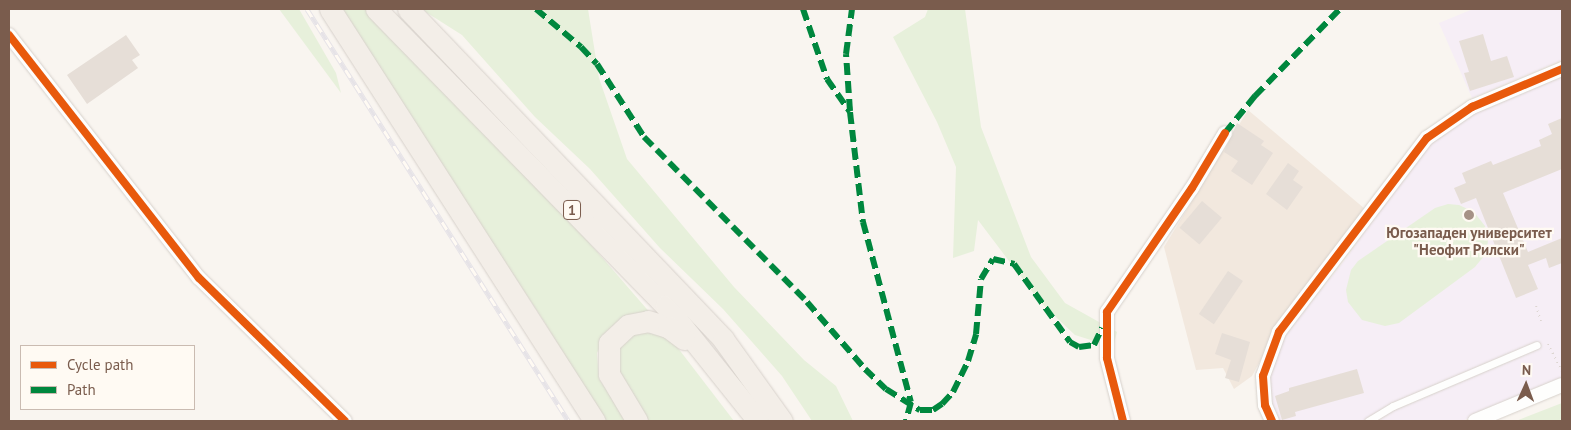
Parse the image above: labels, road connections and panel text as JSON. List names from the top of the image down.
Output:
{
  "streets": {
    "main road": ["1"]
  },
  "places": ["Югозападен университет \"Неофит Рилски\""],
  "legend": ["Cycle path", "Path"],
  "north": "top"
}
